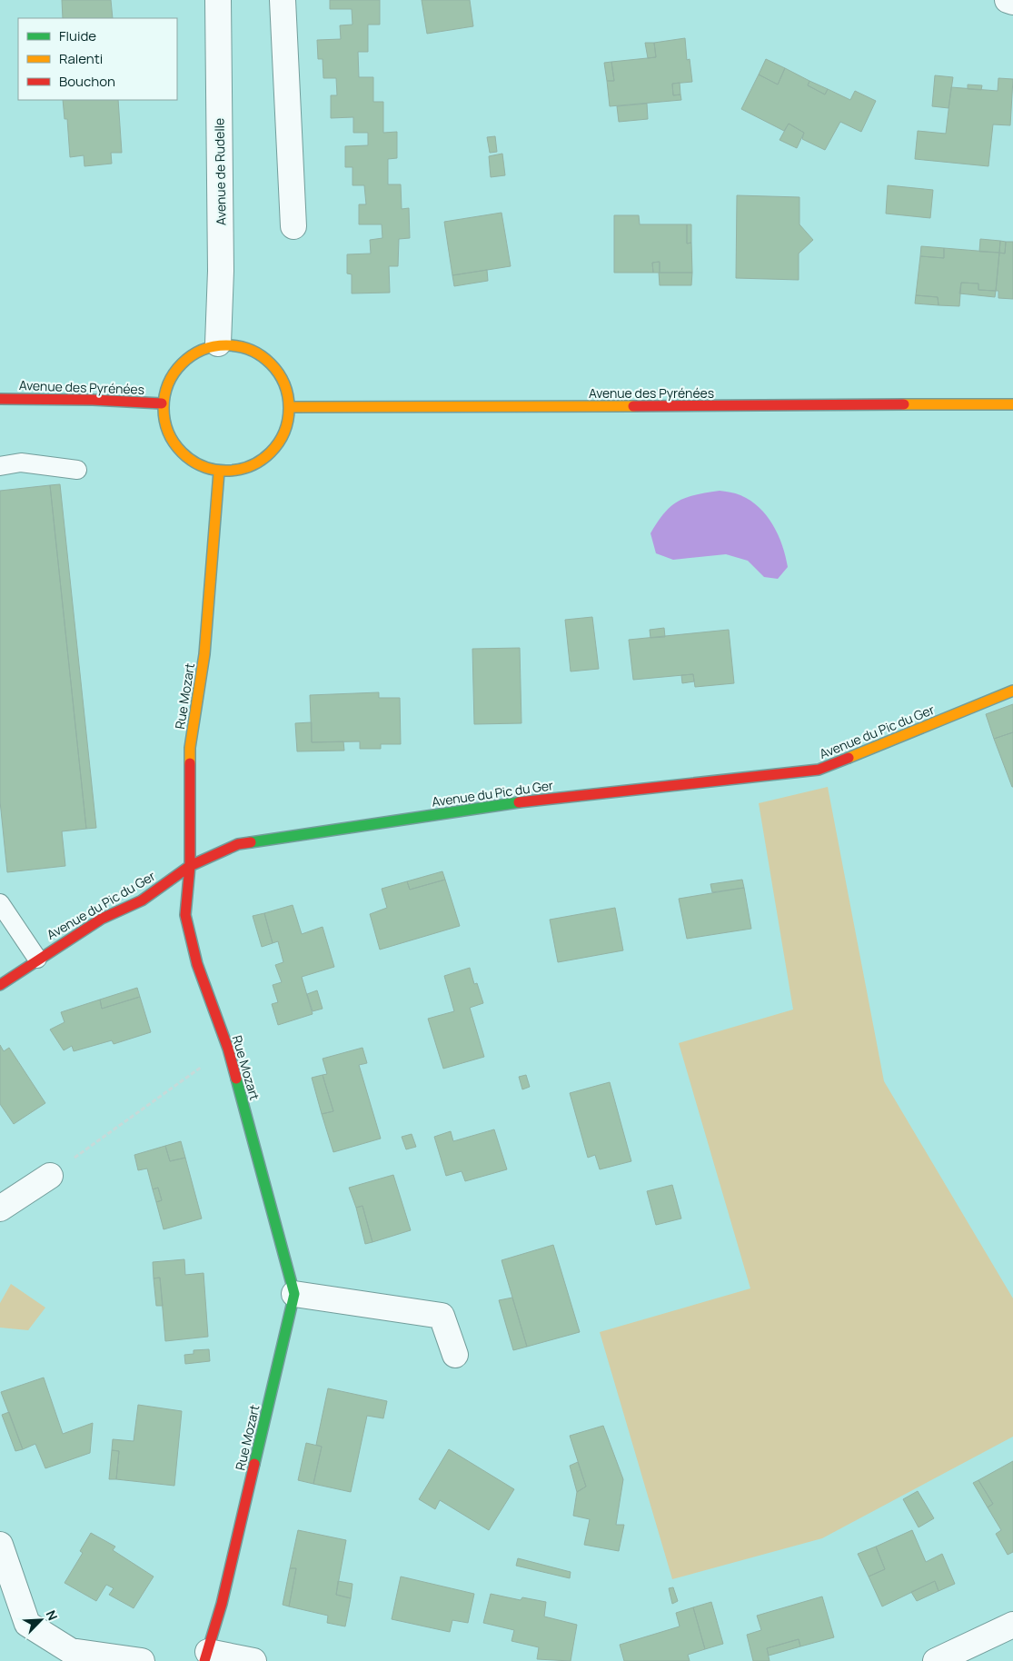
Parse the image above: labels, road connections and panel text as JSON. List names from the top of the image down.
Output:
{
  "streets": {
    "street": [
      "Avenue de Rudelle",
      "Avenue des Pyrénées",
      "Rue Mozart",
      "Avenue du Pic du Ger"
    ]
  },
  "crossings": [
    ["Avenue de Rudelle", "Avenue des Pyrénées"],
    ["Avenue de Rudelle", "Rue Mozart"],
    ["Avenue des Pyrénées", "Rue Mozart"],
    ["Rue Mozart", "Avenue du Pic du Ger"]
  ],
  "legend": ["Fluide", "Ralenti", "Bouchon"],
  "north": "top right"
}
